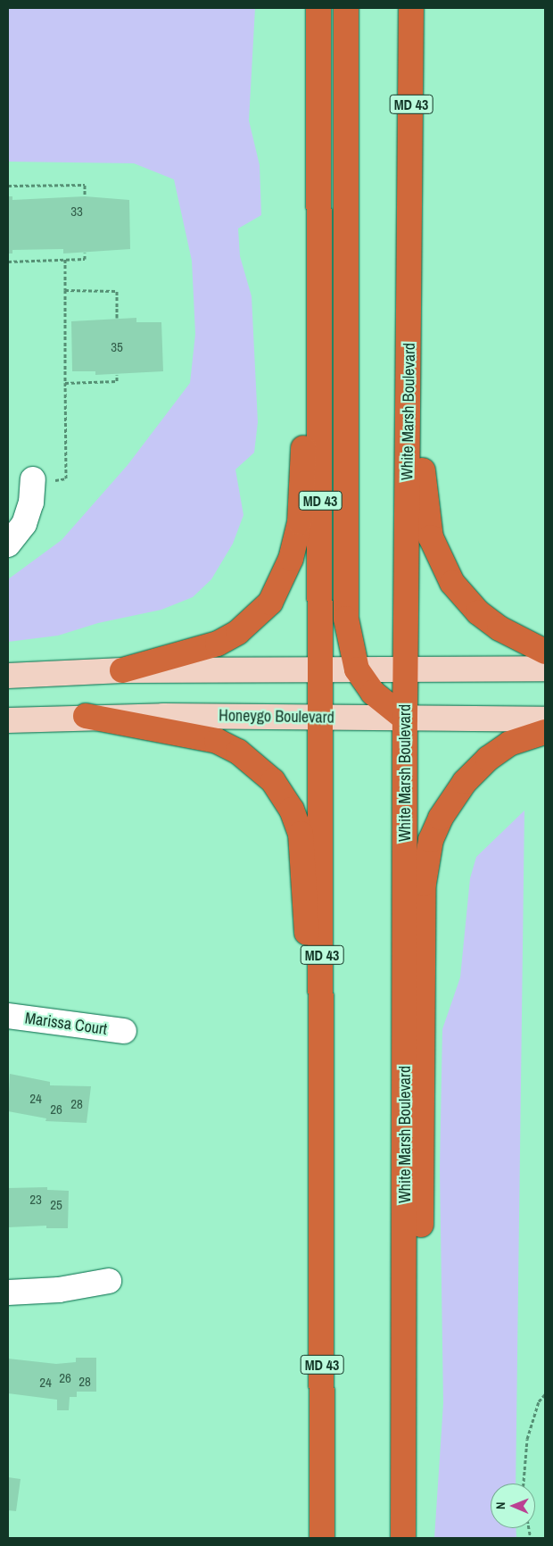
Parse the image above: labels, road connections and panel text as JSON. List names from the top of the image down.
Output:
{
  "streets": {
    "highway": ["MD 43", "White Marsh Boulevard"],
    "main road": ["Honeygo Boulevard"],
    "street": ["Marissa Court"]
  },
  "crossings": [
    ["MD 43", "Honeygo Boulevard"],
    ["White Marsh Boulevard", "Honeygo Boulevard"]
  ],
  "house_numbers": [
    "33",
    "35",
    "24",
    "28",
    "26",
    "23",
    "25",
    "26",
    "28",
    "24"
  ],
  "north": "left"
}
